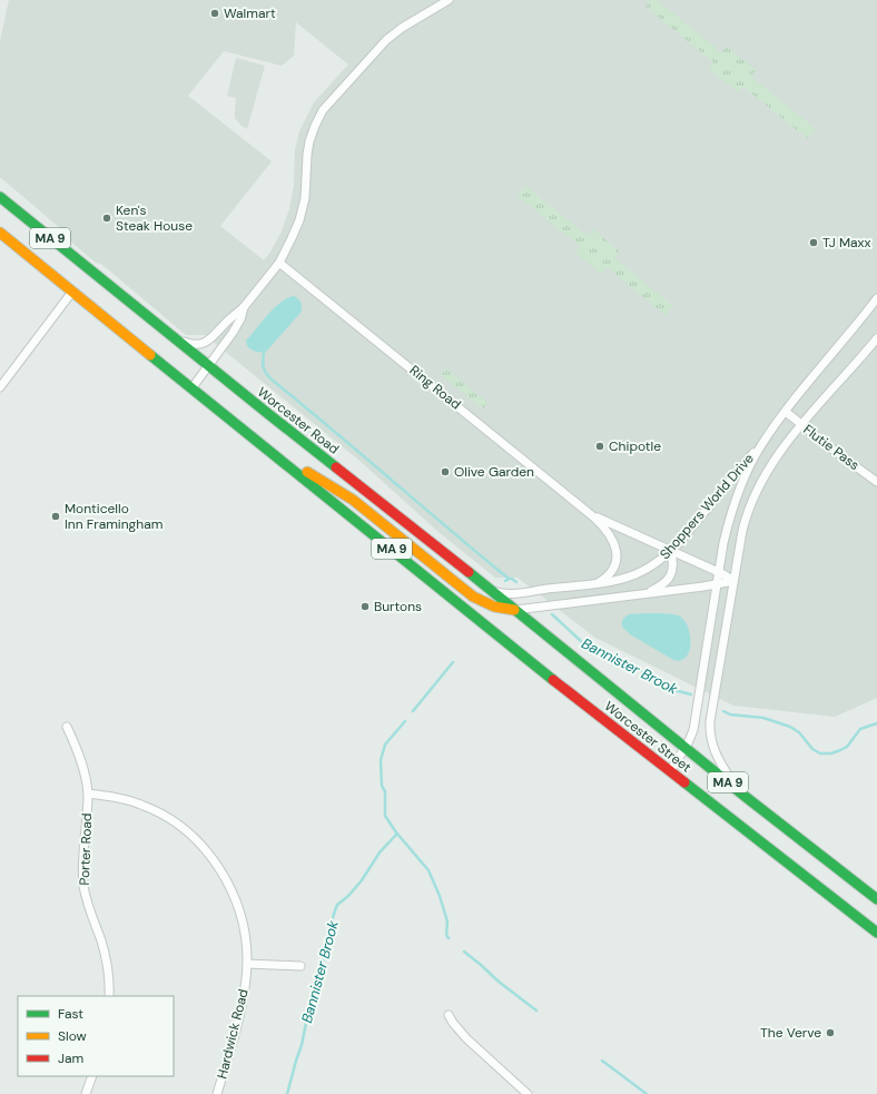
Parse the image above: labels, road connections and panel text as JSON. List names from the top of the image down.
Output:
{
  "streets": {
    "highway": ["MA 9", "Worcester Road", "Worcester Street"],
    "street": [
      "Ring Road",
      "Flutie Pass",
      "Shoppers World Drive",
      "Porter Road",
      "Hardwick Road"
    ]
  },
  "crossings": [
    ["MA 9", "Worcester Street"],
    ["Ring Road", "Shoppers World Drive"],
    ["Worcester Road", "Shoppers World Drive"],
    ["Worcester Road", "Worcester Street"],
    ["Flutie Pass", "Shoppers World Drive"],
    ["Shoppers World Drive", "Worcester Street"],
    ["Porter Road", "Hardwick Road"]
  ],
  "water": ["Bannister Brook"],
  "places": [
    "Walmart",
    "Ken's Steak House",
    "TJ Maxx",
    "Chipotle",
    "Olive Garden",
    "Monticello Inn Framingham",
    "Burtons",
    "The Verve"
  ],
  "legend": ["Fast", "Slow", "Jam"]
}
